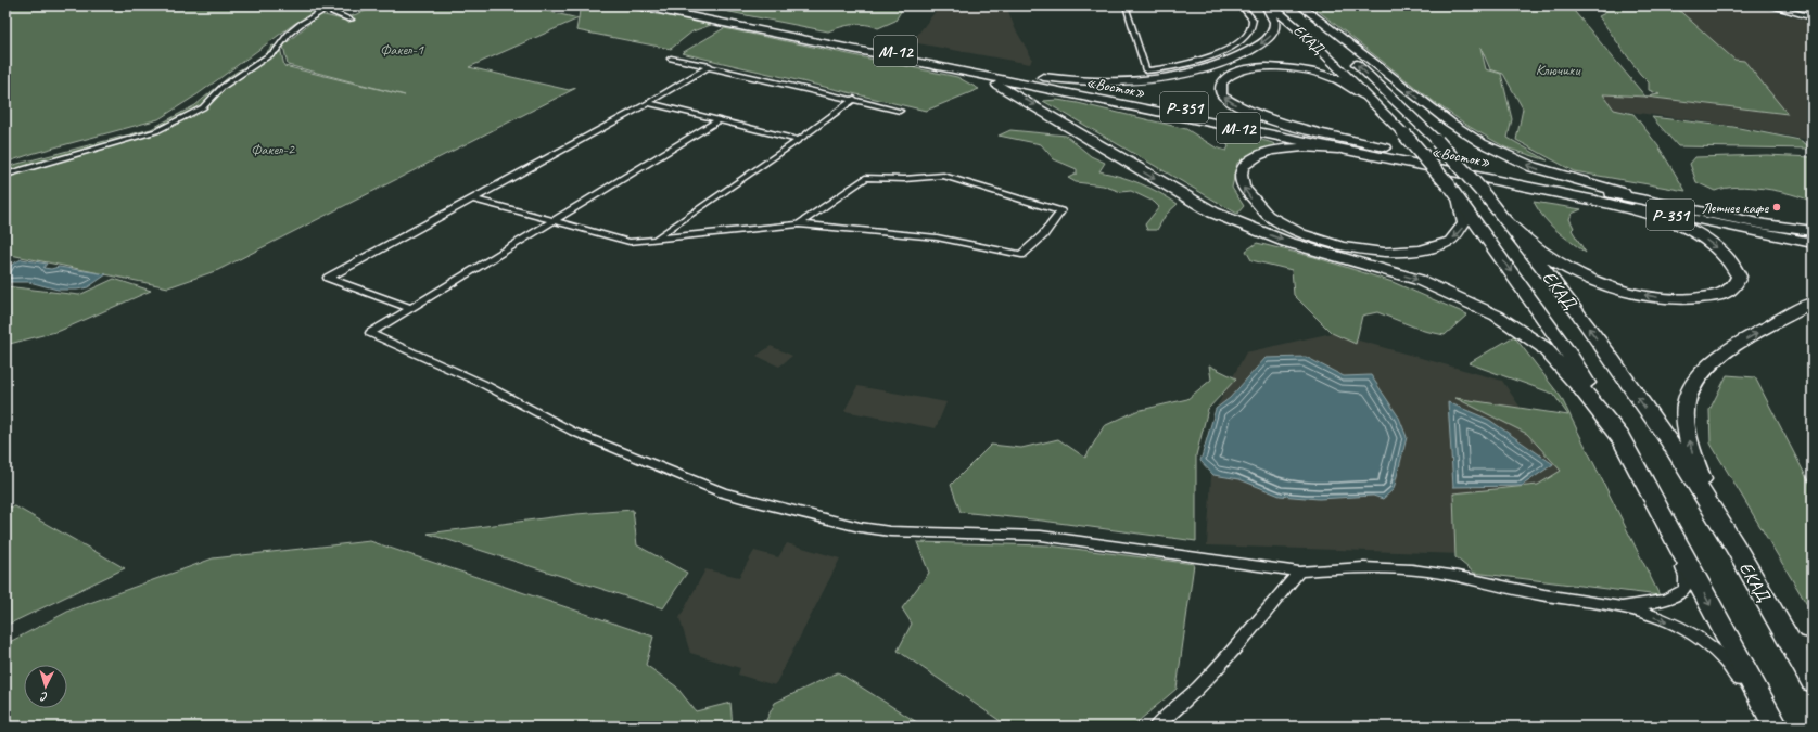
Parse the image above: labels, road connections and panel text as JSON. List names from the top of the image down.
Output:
{
  "streets": {
    "highway": [
      "ЕКАД",
      "М-12",
      "«Восток»",
      "Р-351"
    ]
  },
  "crossings": [
    ["ЕКАД", "«Восток»"],
    ["«Восток»", "Р-351"]
  ],
  "parks": ["Факел-1", "Ключики", "Факел-2"],
  "places": ["Летнее кафе"],
  "north": "bottom"
}
